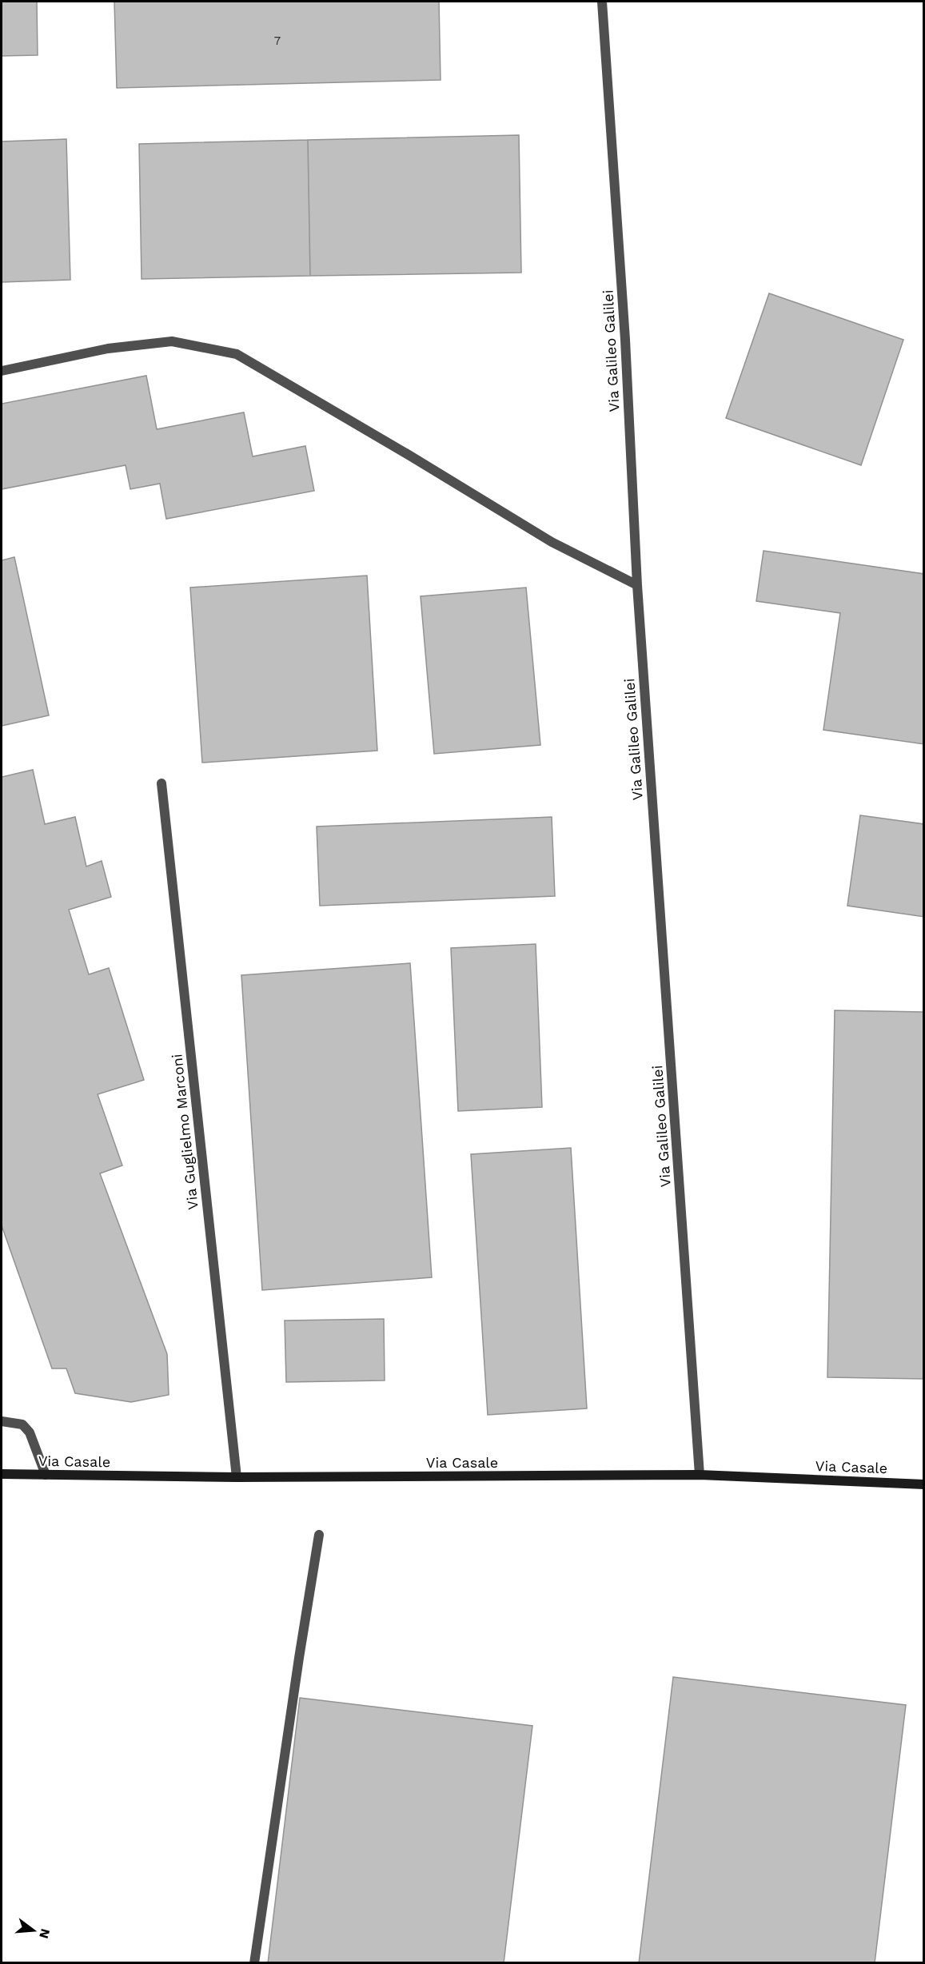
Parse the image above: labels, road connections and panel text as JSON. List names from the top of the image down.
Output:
{
  "streets": {
    "street": ["Via Galileo Galilei", "Via Guglielmo Marconi", "Via Casale"]
  },
  "crossings": [
    ["Via Galileo Galilei", "Via Casale"],
    ["Via Guglielmo Marconi", "Via Casale"]
  ],
  "house_numbers": ["7"],
  "north": "right"
}
